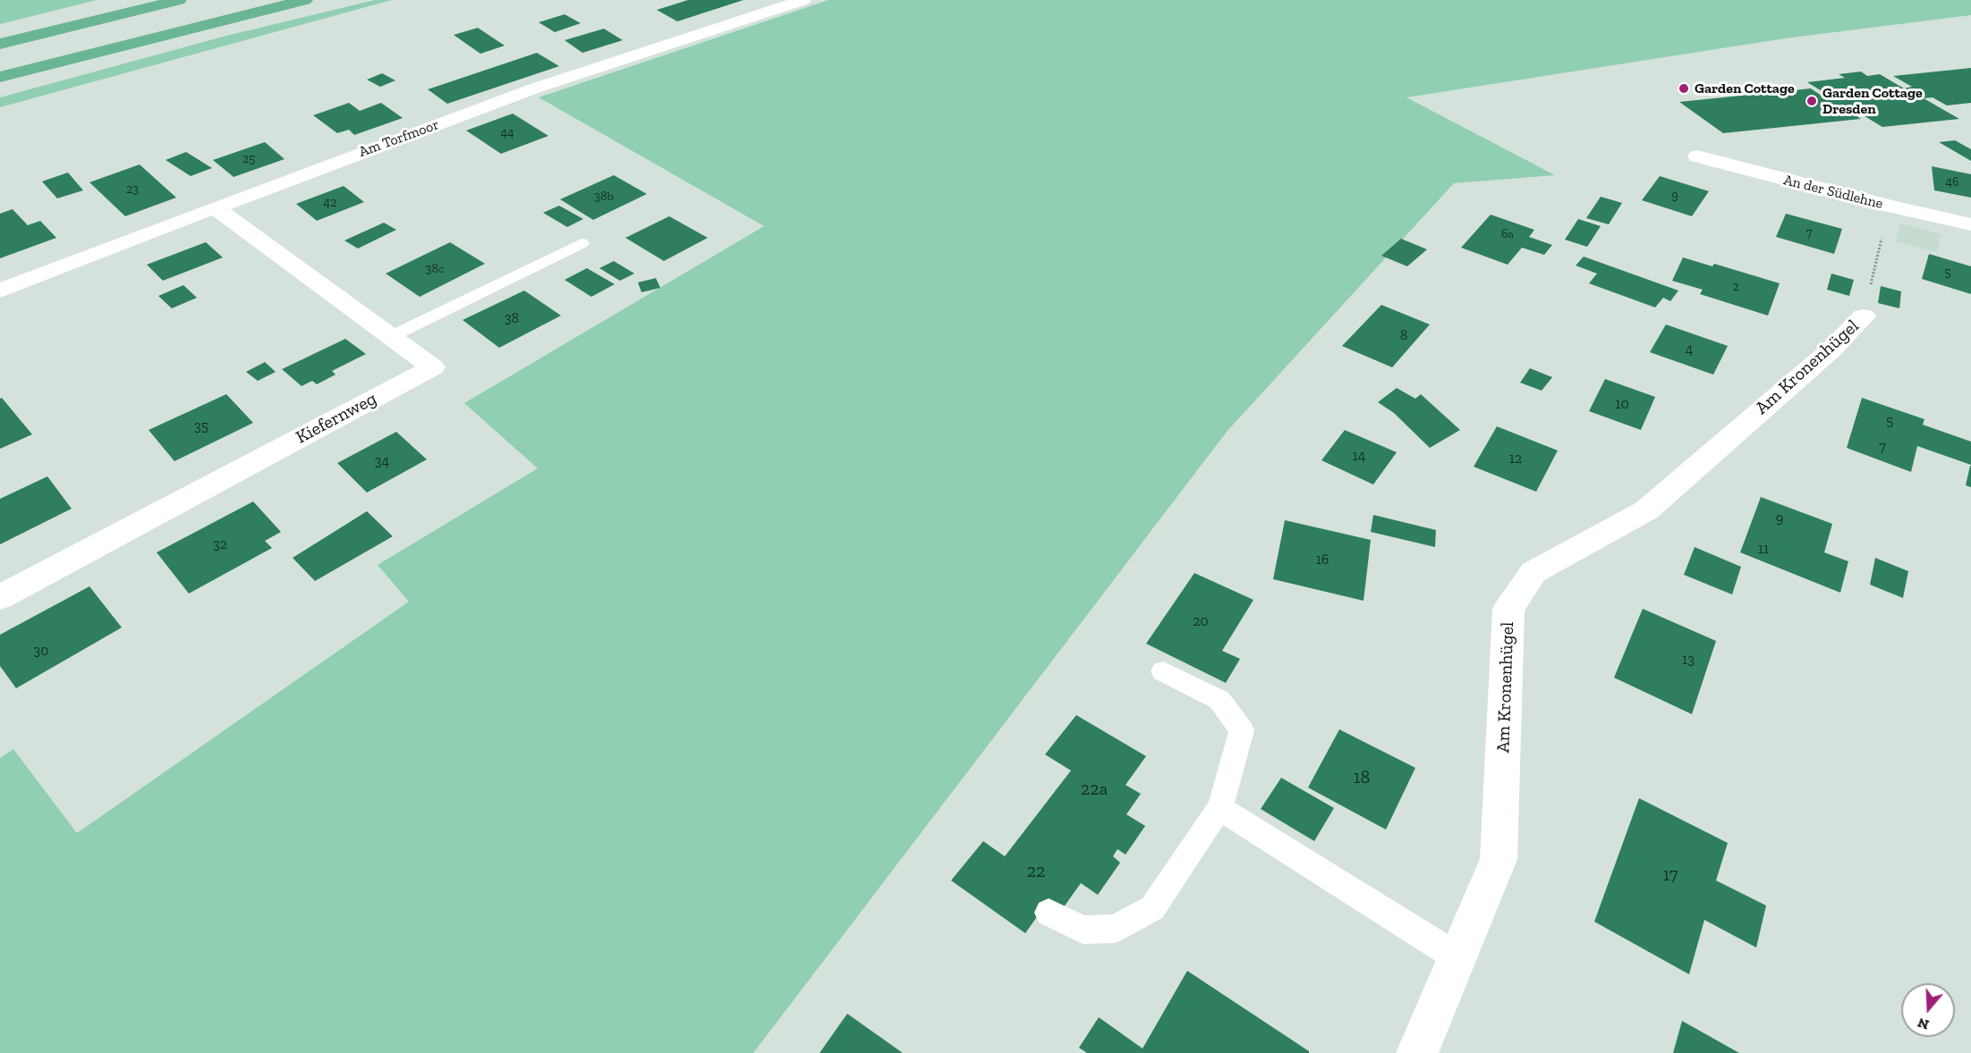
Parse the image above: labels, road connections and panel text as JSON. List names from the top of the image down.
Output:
{
  "streets": {
    "street": [
      "Am Torfmoor",
      "An der Südlehne",
      "Am Kronenhügel",
      "Kiefernweg"
    ]
  },
  "crossings": [
    ["Am Torfmoor", "Kiefernweg"]
  ],
  "places": ["Garden Cottage", "Garden Cottage Dresden"],
  "house_numbers": [
    "44",
    "25",
    "46",
    "23",
    "9",
    "38b",
    "42",
    "7",
    "6a",
    "38c",
    "5",
    "2",
    "38",
    "8",
    "4",
    "10",
    "5",
    "35",
    "7",
    "14",
    "12",
    "34",
    "9",
    "32",
    "11",
    "16",
    "20",
    "30",
    "13",
    "18",
    "22a",
    "22",
    "17"
  ],
  "north": "bottom"
}
